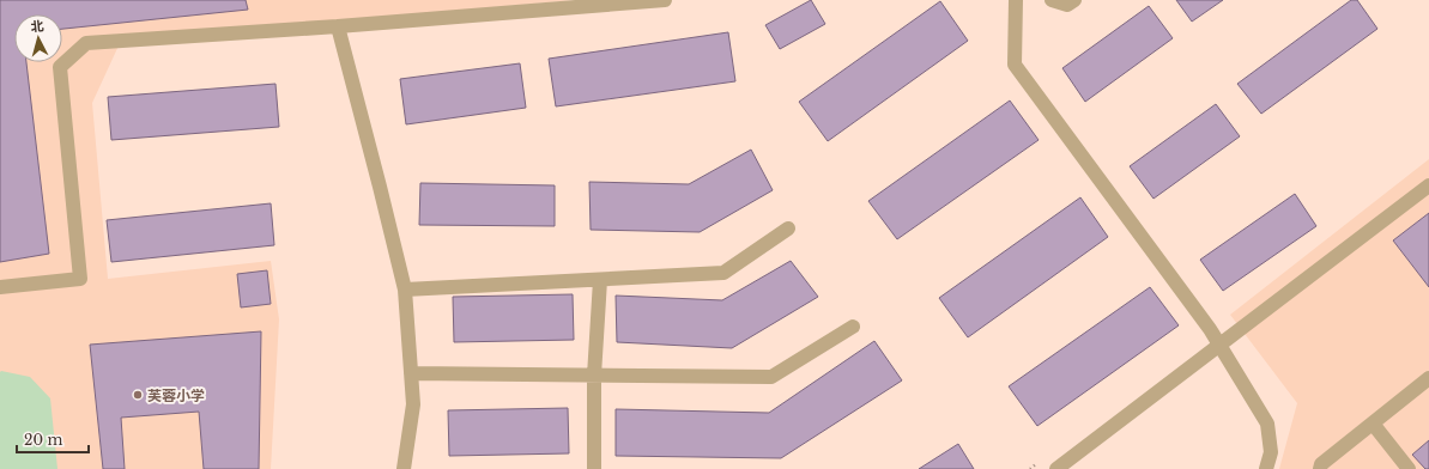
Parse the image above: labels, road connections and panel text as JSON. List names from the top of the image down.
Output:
{
  "places": ["芙蓉小学"],
  "scale_bar": "20 m",
  "north": "top"
}
